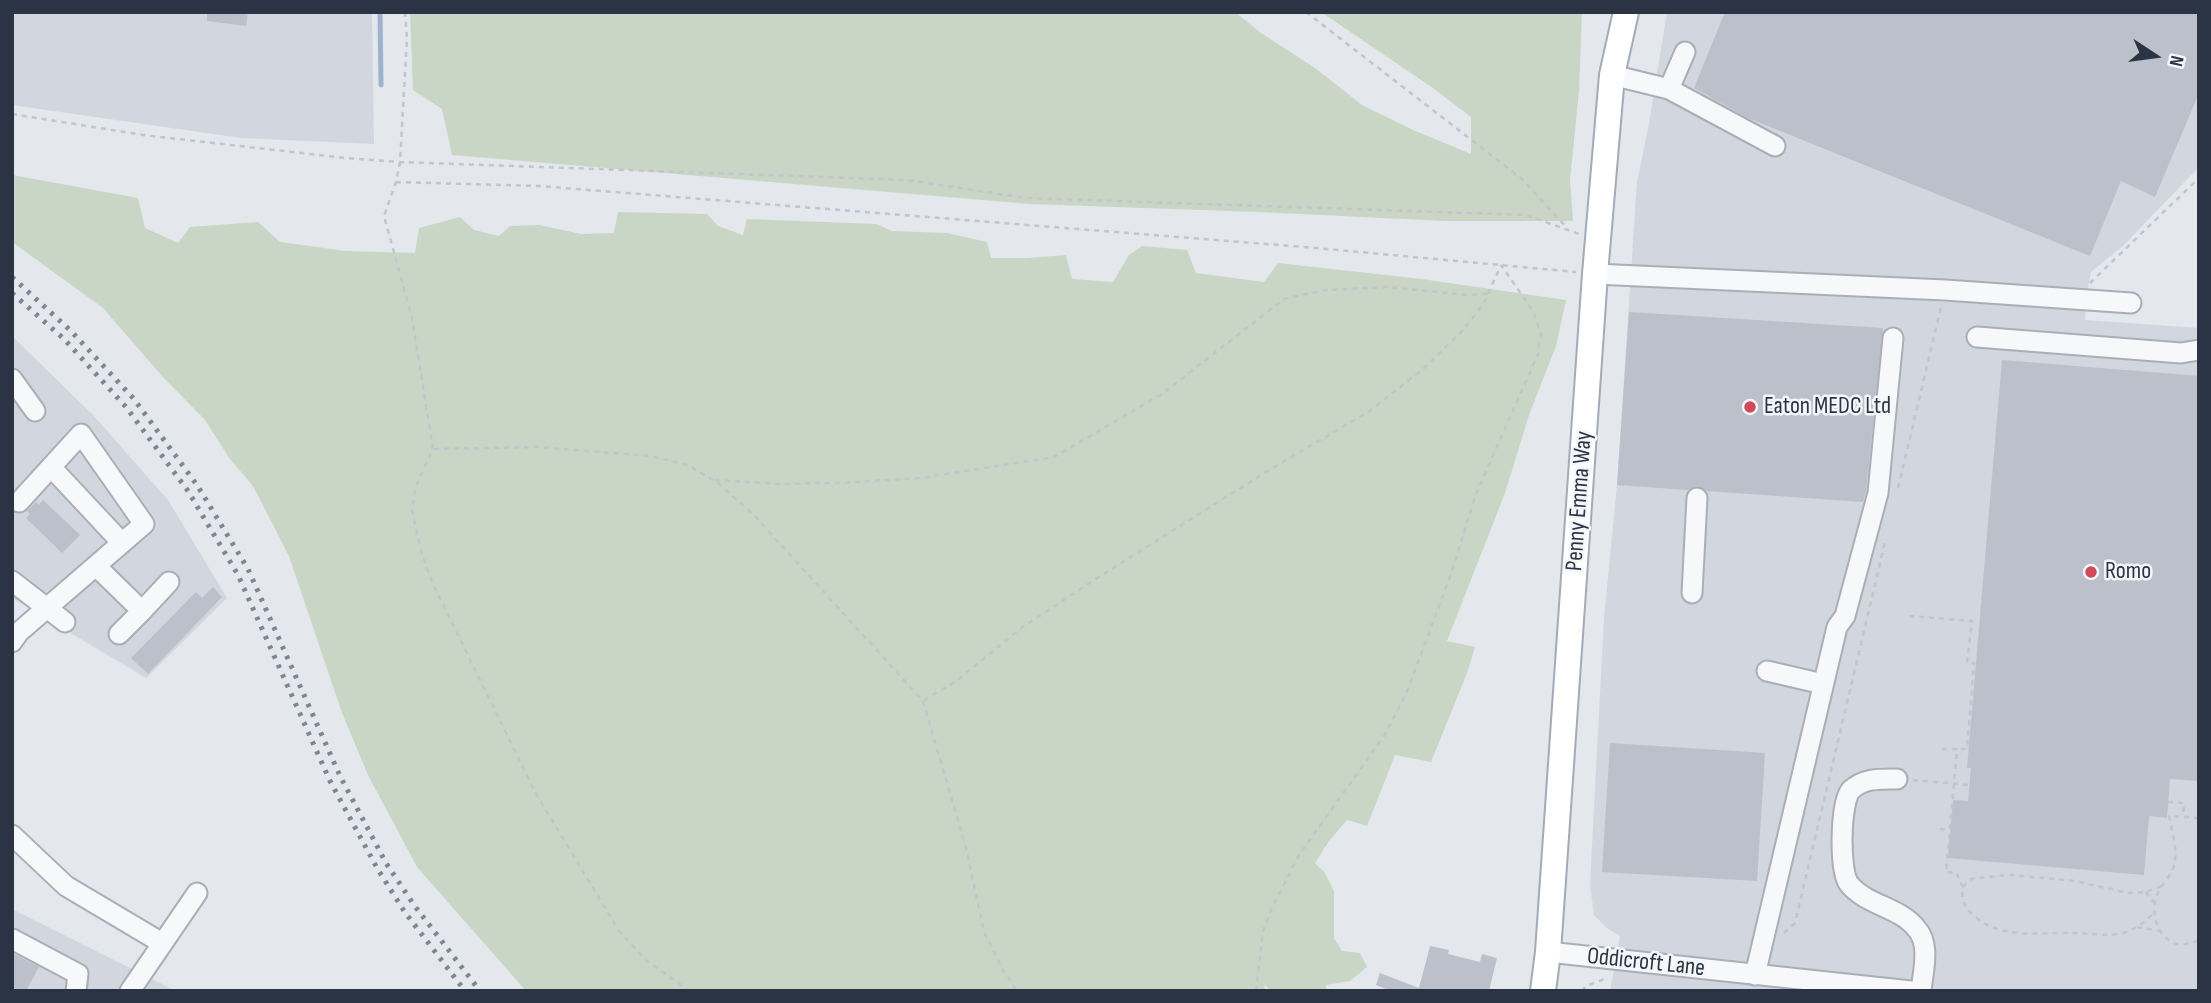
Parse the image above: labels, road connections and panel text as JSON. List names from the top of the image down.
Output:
{
  "streets": {
    "main road": ["Penny Emma Way"],
    "street": ["Oddicroft Lane"]
  },
  "crossings": [
    ["Penny Emma Way", "Oddicroft Lane"]
  ],
  "places": ["Eaton MEDC Ltd", "Romo"],
  "north": "right"
}
